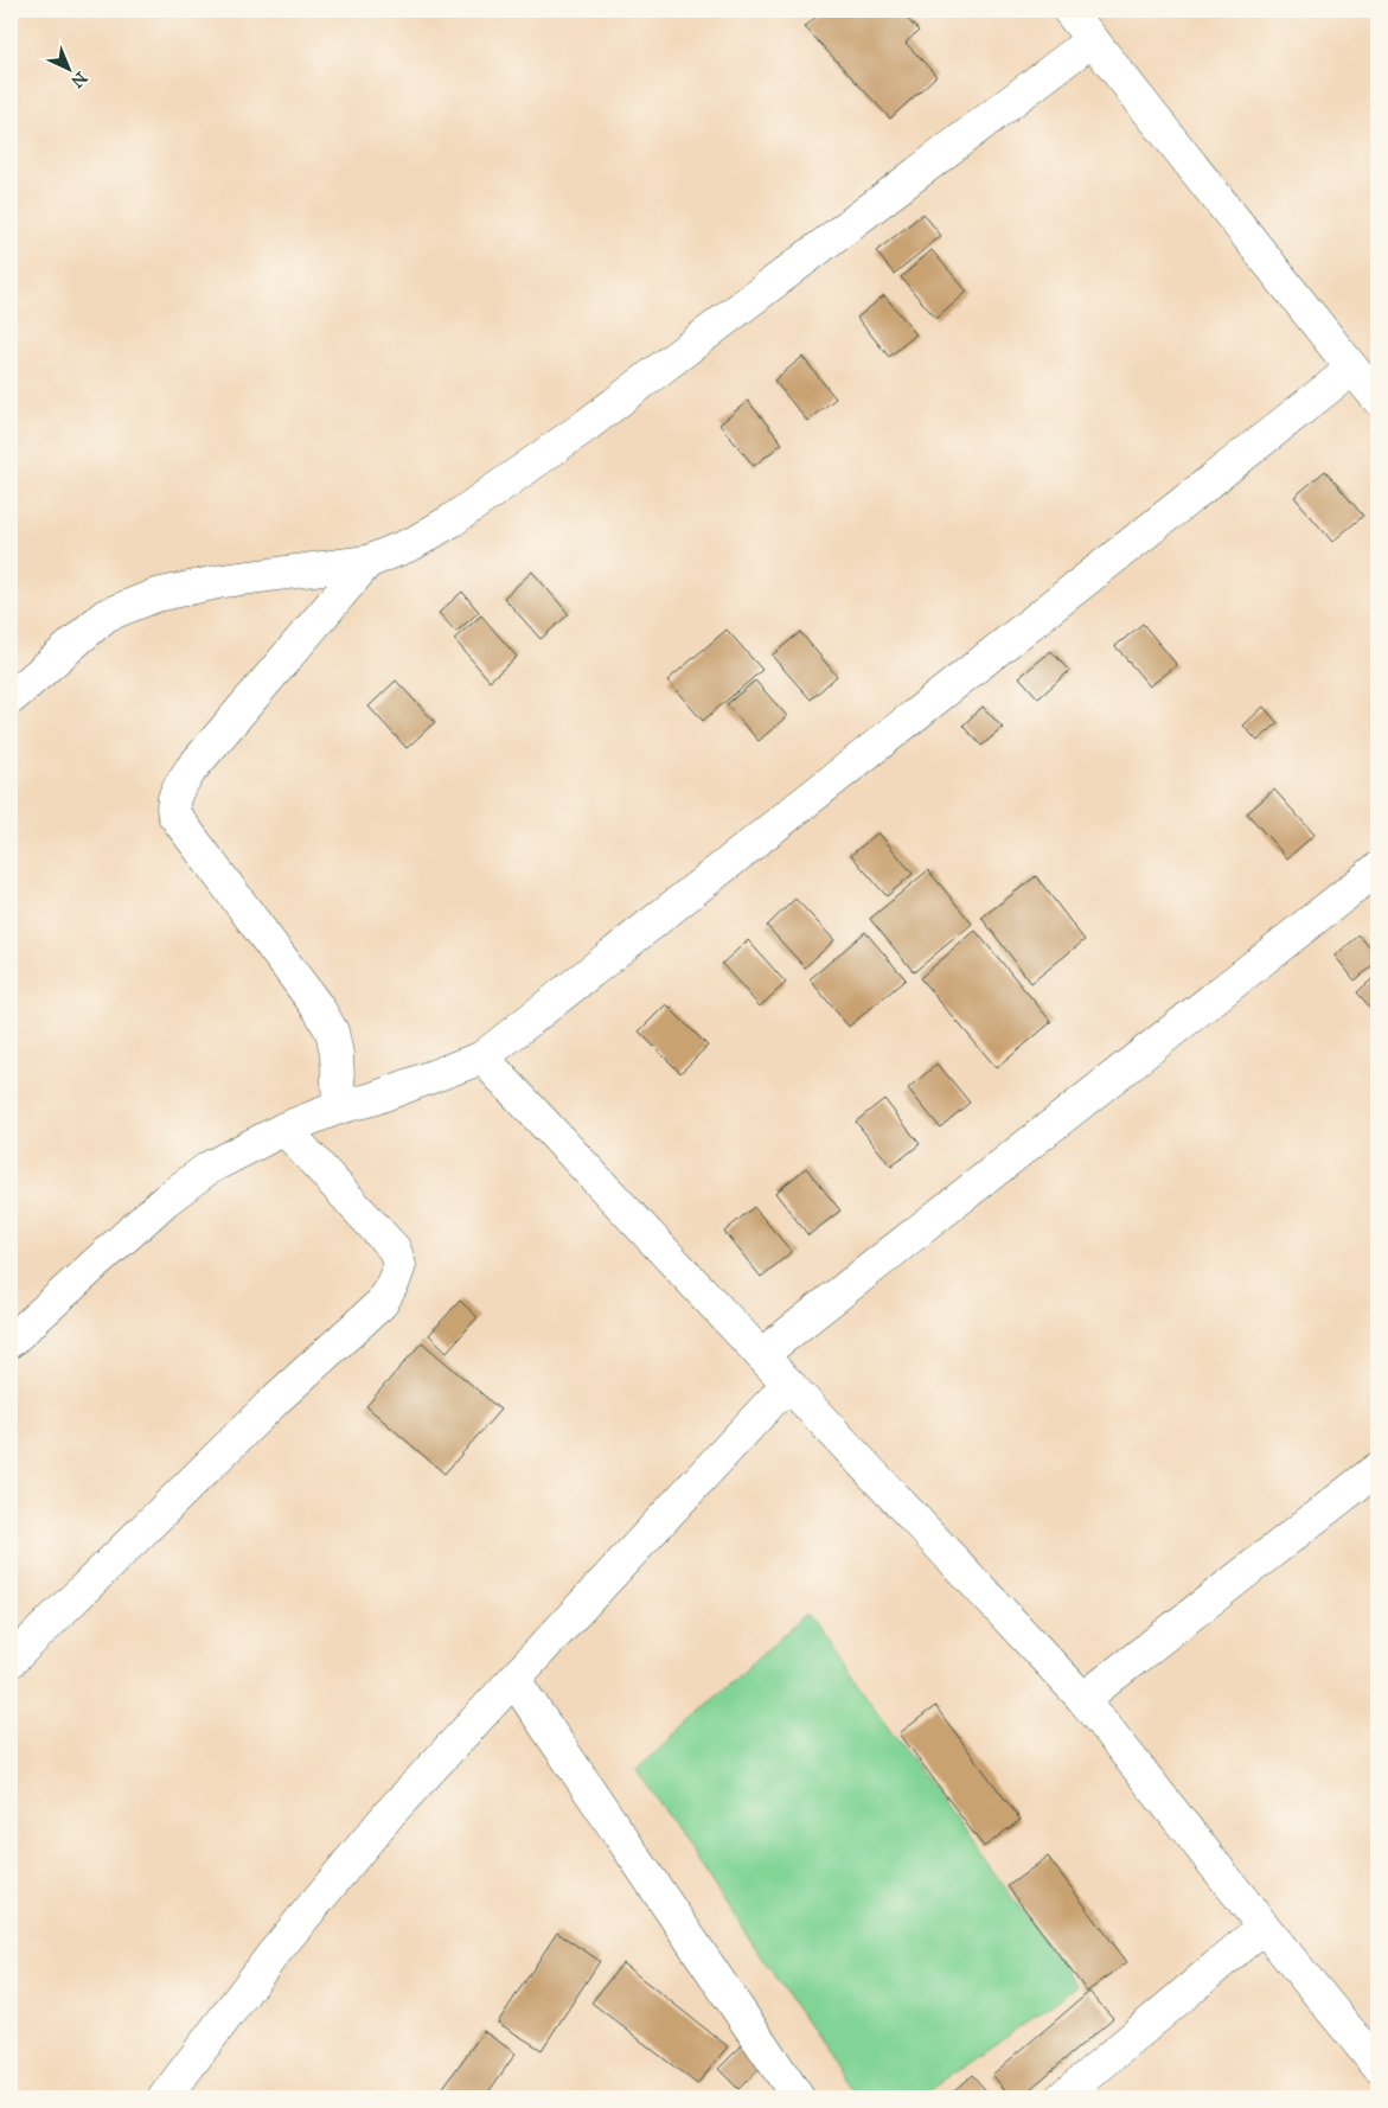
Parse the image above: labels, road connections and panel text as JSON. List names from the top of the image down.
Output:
{
  "north": "bottom right"
}
